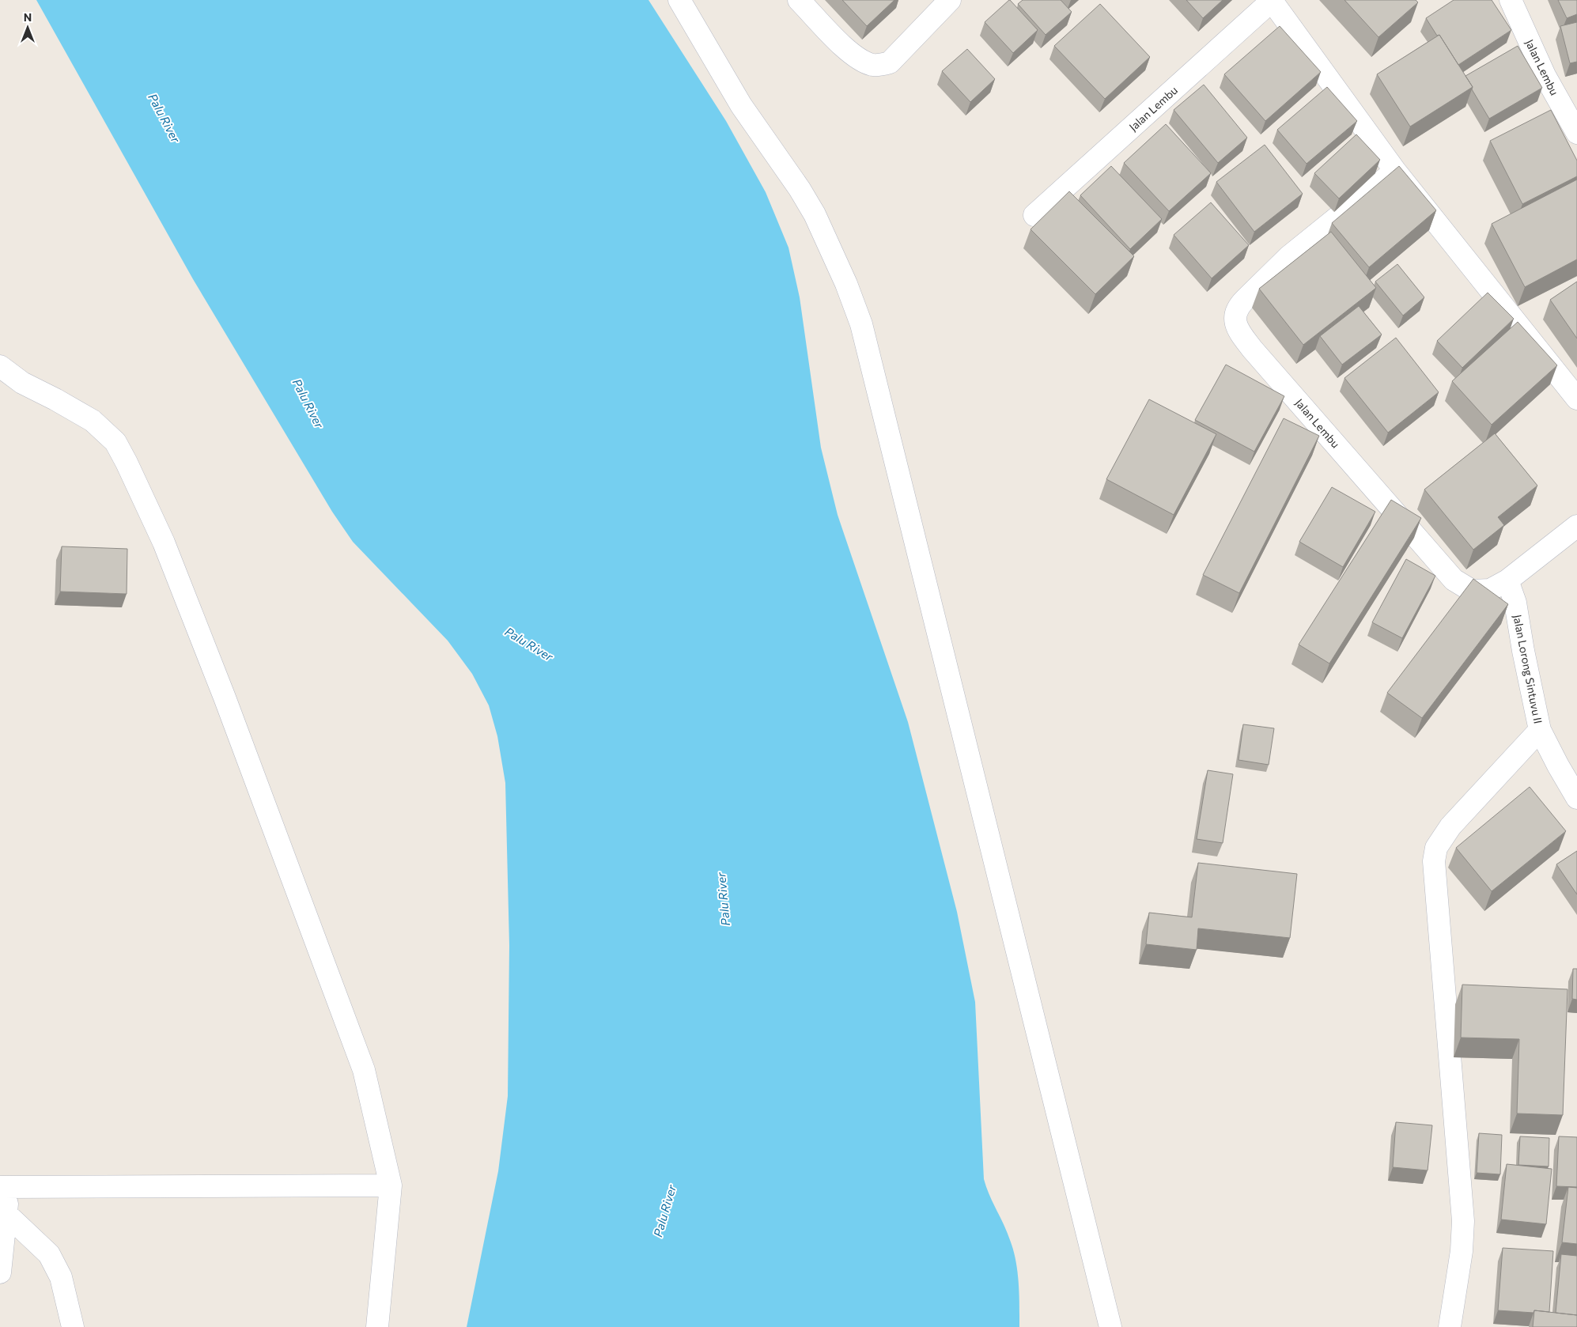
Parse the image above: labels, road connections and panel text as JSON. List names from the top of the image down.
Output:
{
  "streets": {
    "street": ["Jalan Lembu", "Jalan Lorong Sintuvu II"]
  },
  "crossings": [
    ["Jalan Lembu", "Jalan Lorong Sintuvu II"]
  ],
  "water": ["Palu River"],
  "north": "top"
}
